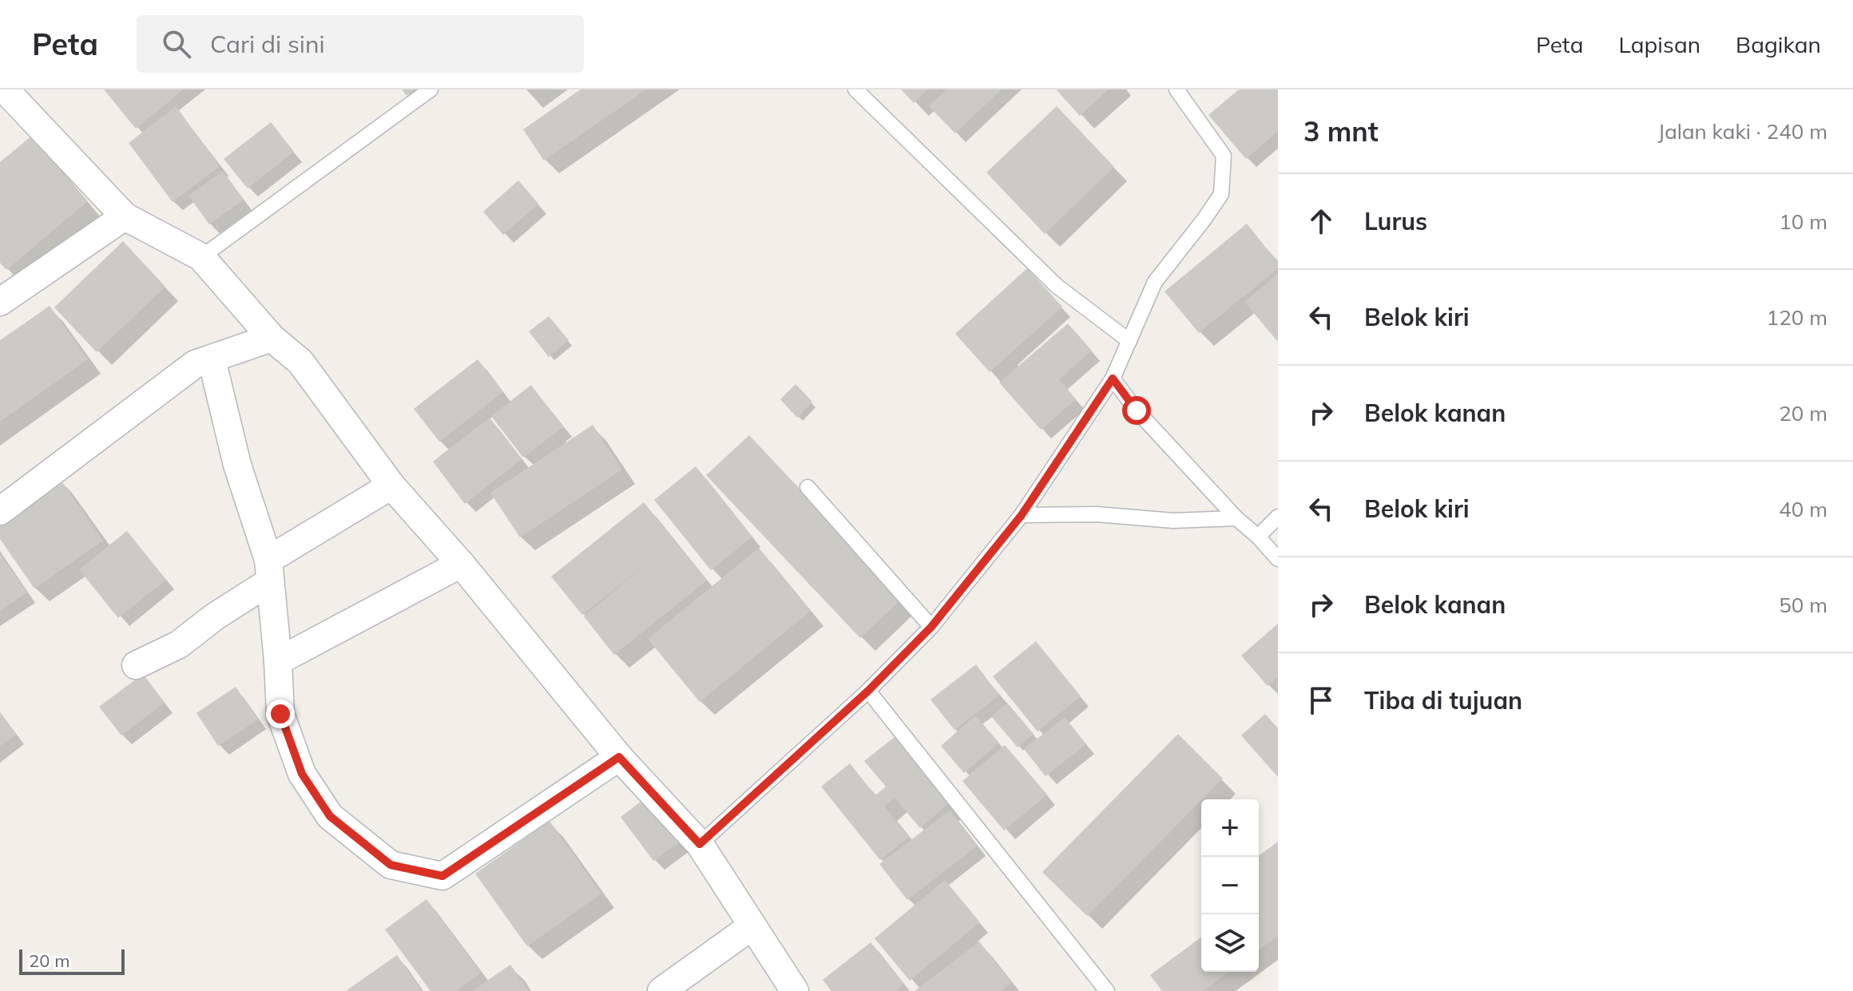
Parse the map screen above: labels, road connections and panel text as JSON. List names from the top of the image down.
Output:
{
  "scale_bar": "20 m",
  "page": {
    "header": "Peta",
    "search": "Cari di sini",
    "nav": ["Peta", "Lapisan", "Bagikan"],
    "heading": ["3 mnt", "Jalan kaki · 240 m"],
    "list": [
      ["Lurus", "10 m"],
      ["Belok kiri", "120 m"],
      ["Belok kanan", "20 m"],
      ["Belok kiri", "40 m"],
      ["Belok kanan", "50 m"],
      "Tiba di tujuan"
    ],
    "map_buttons": ["+", "−"],
    "scale": "20 m"
  }
}
